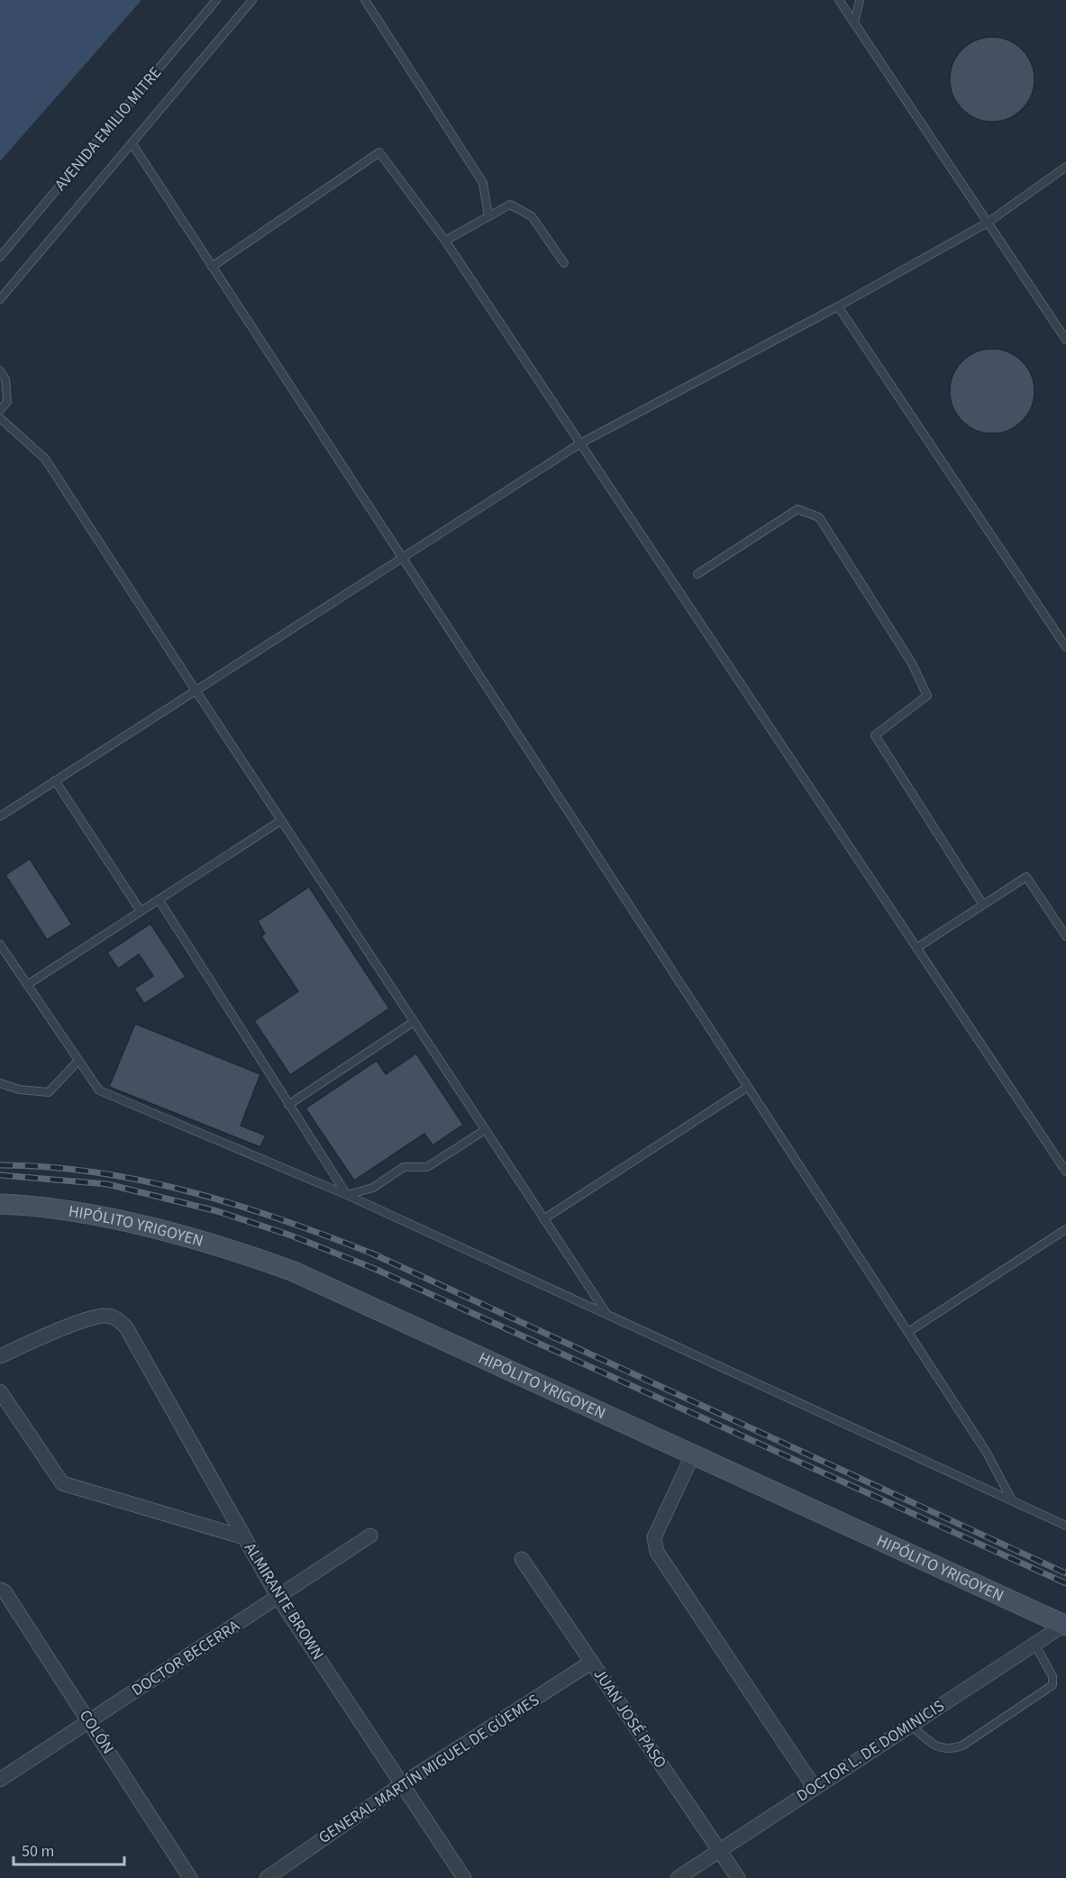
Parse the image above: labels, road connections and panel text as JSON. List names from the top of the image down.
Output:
{
  "streets": {
    "street": [
      "HIPÓLITO YRIGOYEN",
      "ALMIRANTE BROWN",
      "DOCTOR BECERRA",
      "JUAN JOSÉ PASO",
      "COLÓN",
      "DOCTOR L. DE DOMINICIS",
      "GENERAL MARTÍN MIGUEL DE GÜEMES"
    ],
    "lane": ["AVENIDA EMILIO MITRE"]
  },
  "crossings": [
    ["HIPÓLITO YRIGOYEN", "DOCTOR L. DE DOMINICIS"],
    ["ALMIRANTE BROWN", "DOCTOR BECERRA"],
    ["ALMIRANTE BROWN", "GENERAL MARTÍN MIGUEL DE GÜEMES"],
    ["DOCTOR BECERRA", "COLÓN"],
    ["JUAN JOSÉ PASO", "DOCTOR L. DE DOMINICIS"],
    ["JUAN JOSÉ PASO", "GENERAL MARTÍN MIGUEL DE GÜEMES"]
  ],
  "scale_bar": "50 m"
}
